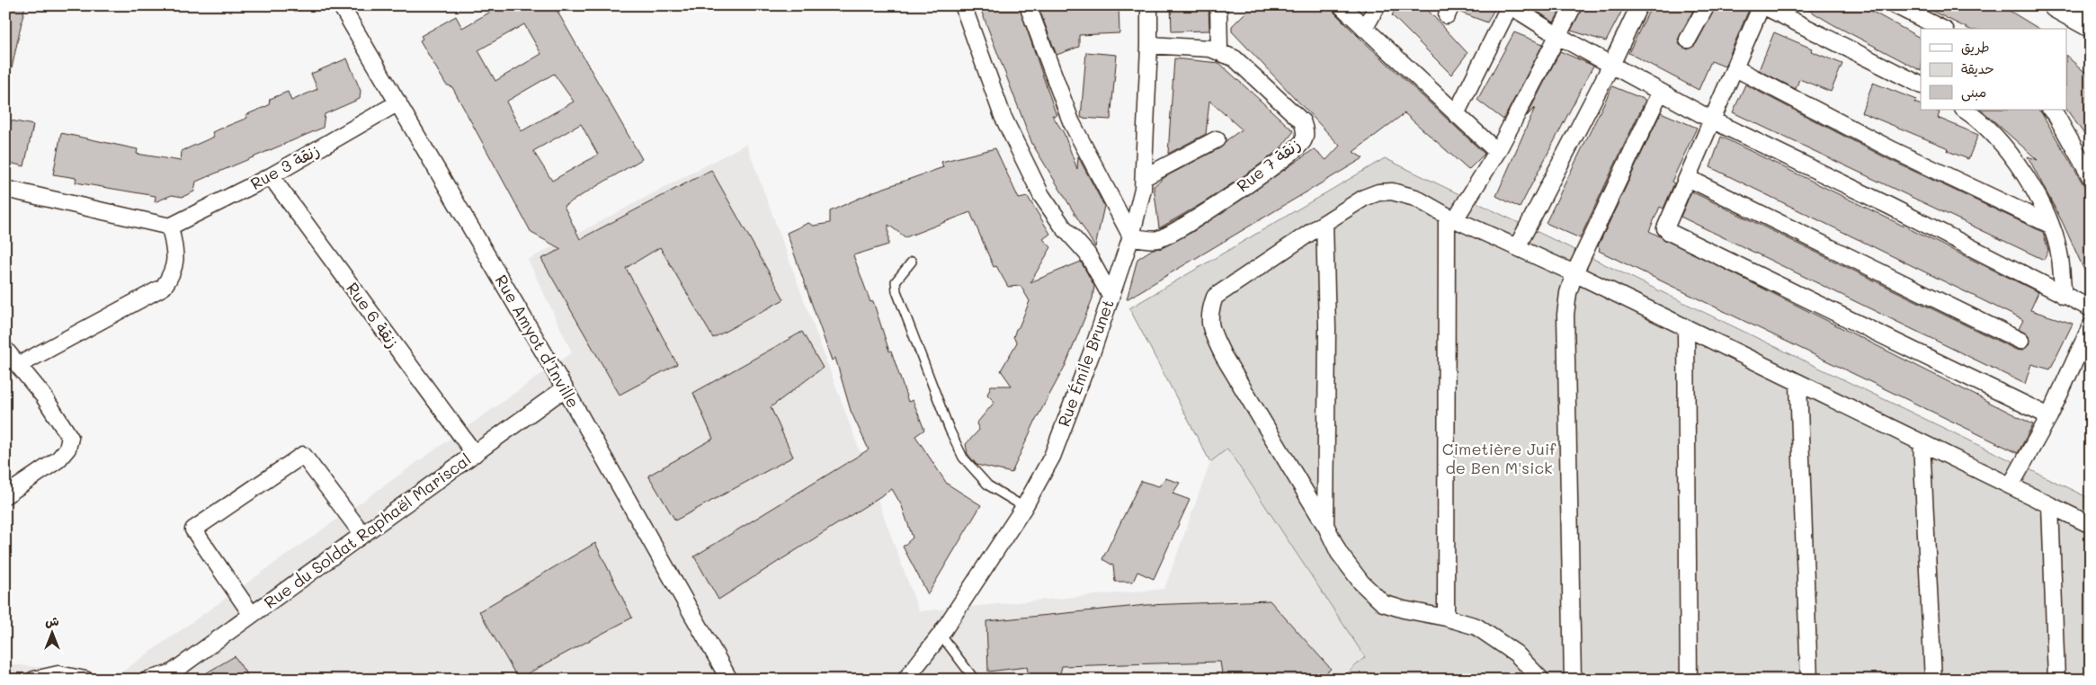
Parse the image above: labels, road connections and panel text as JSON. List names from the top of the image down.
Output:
{
  "streets": {
    "street": [
      "Rue 7 زنقة",
      "Rue 3 زنقة",
      "Rue 6 زنقة",
      "Rue Amyot d'Inville",
      "Rue Émile Brunet",
      "Rue du Soldat Raphaël Mariscal"
    ]
  },
  "crossings": [
    ["Rue 7 زنقة", "Rue Émile Brunet"],
    ["Rue 3 زنقة", "Rue 6 زنقة"],
    ["Rue 3 زنقة", "Rue Amyot d'Inville"],
    ["Rue 6 زنقة", "Rue du Soldat Raphaël Mariscal"],
    ["Rue Amyot d'Inville", "Rue du Soldat Raphaël Mariscal"]
  ],
  "parks": ["Cimetière Juif de Ben M'sick"],
  "legend": ["طريق", "حديقة", "مبنى"],
  "north": "top"
}
